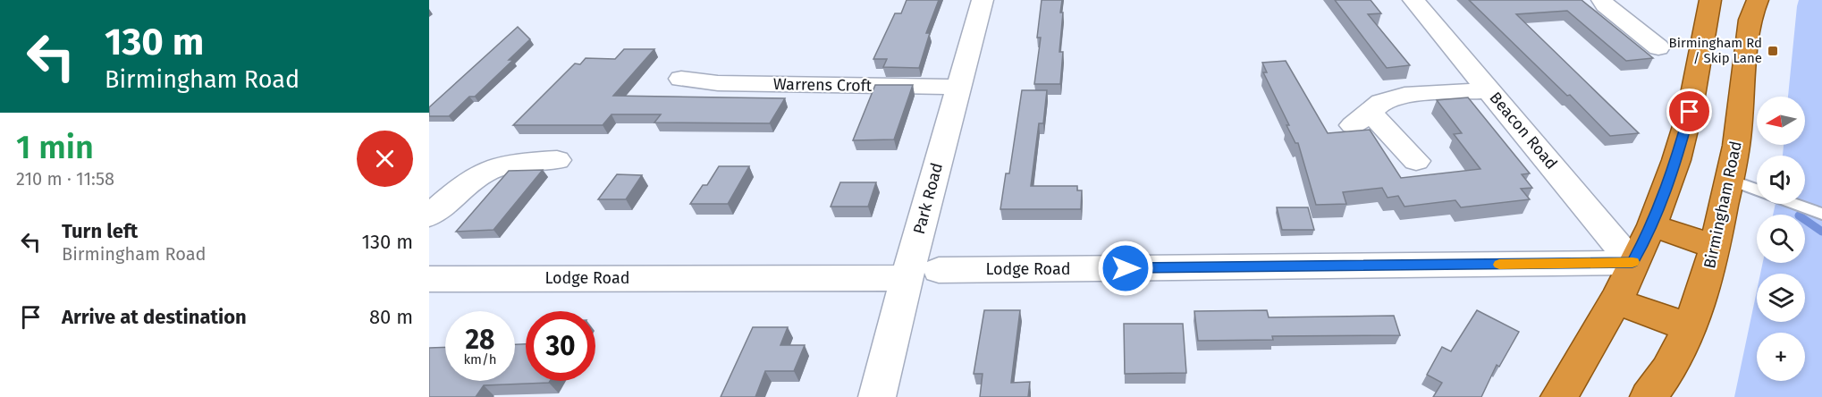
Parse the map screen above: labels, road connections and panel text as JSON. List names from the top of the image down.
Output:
{
  "streets": {
    "highway": ["Birmingham Road"],
    "street": [
      "Warrens Croft",
      "Beacon Road",
      "Park Road",
      "Lodge Road"
    ]
  },
  "crossings": [
    ["Warrens Croft", "Park Road"],
    ["Beacon Road", "Lodge Road"],
    ["Park Road", "Lodge Road"]
  ],
  "places": {
    "transit": ["Birmingham Rd / Skip Lane"]
  },
  "north": "left",
  "page": {
    "turn": ["130 m", "Birmingham Road"],
    "map_buttons": "+",
    "heading": ["1 min", "210 m · 11:58"],
    "list": [
      {
        "name": "Turn left",
        "note": "Birmingham Road",
        "value": "130 m"
      },
      {
        "name": "Arrive at destination",
        "value": "80 m"
      }
    ],
    "speed": "28 km/h",
    "limit": "30"
  }
}
